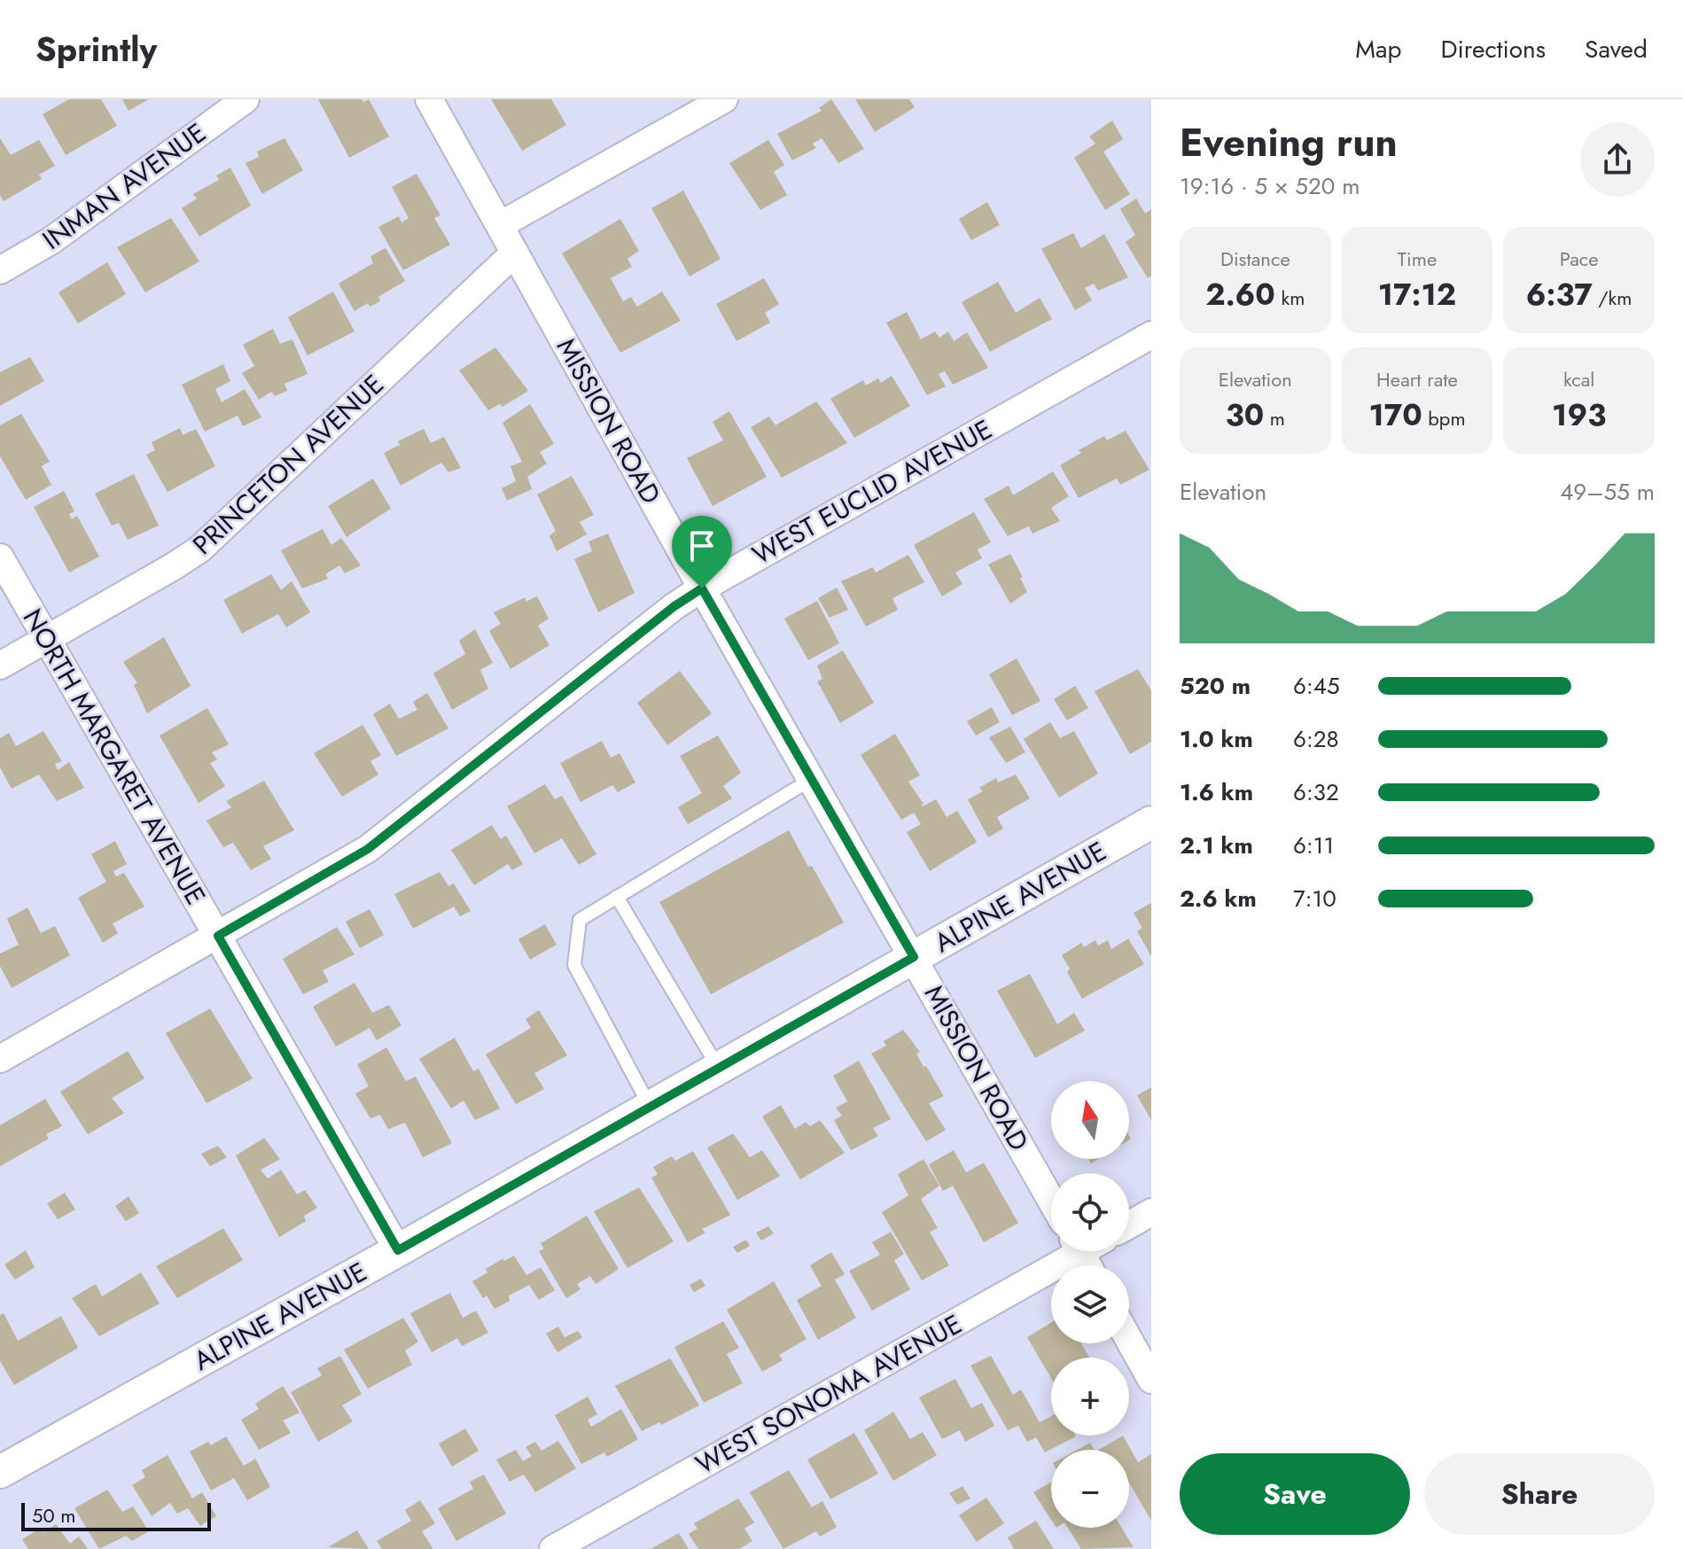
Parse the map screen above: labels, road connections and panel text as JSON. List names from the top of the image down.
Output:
{
  "streets": {
    "street": [
      "INMAN AVENUE",
      "MISSION ROAD",
      "PRINCETON AVENUE",
      "WEST EUCLID AVENUE",
      "NORTH MARGARET AVENUE",
      "ALPINE AVENUE",
      "WEST SONOMA AVENUE"
    ]
  },
  "crossings": [
    ["MISSION ROAD", "PRINCETON AVENUE"],
    ["MISSION ROAD", "WEST EUCLID AVENUE"],
    ["MISSION ROAD", "ALPINE AVENUE"],
    ["PRINCETON AVENUE", "NORTH MARGARET AVENUE"],
    ["WEST EUCLID AVENUE", "NORTH MARGARET AVENUE"],
    ["NORTH MARGARET AVENUE", "ALPINE AVENUE"]
  ],
  "scale_bar": "50 m",
  "north": "top",
  "page": {
    "header": "Sprintly",
    "nav": ["Map", "Directions", "Saved"],
    "heading": ["Evening run", "19:16 · 5 × 520 m"],
    "stats": [
      ["Distance", "2.60 km"],
      ["Time", "17:12"],
      ["Pace", "6:37 /km"],
      ["Elevation", "30 m"],
      ["Heart rate", "170 bpm"],
      ["kcal", "193"]
    ],
    "chart": ["Elevation", "49–55 m"],
    "list": [
      {
        "name": "520 m",
        "note": "6:45"
      },
      {
        "name": "1.0 km",
        "note": "6:28"
      },
      {
        "name": "1.6 km",
        "note": "6:32"
      },
      {
        "name": "2.1 km",
        "note": "6:11"
      },
      {
        "name": "2.6 km",
        "note": "7:10"
      }
    ],
    "map_buttons": ["+", "−"],
    "buttons": ["Save", "Share"],
    "scale": "50 m"
  }
}
